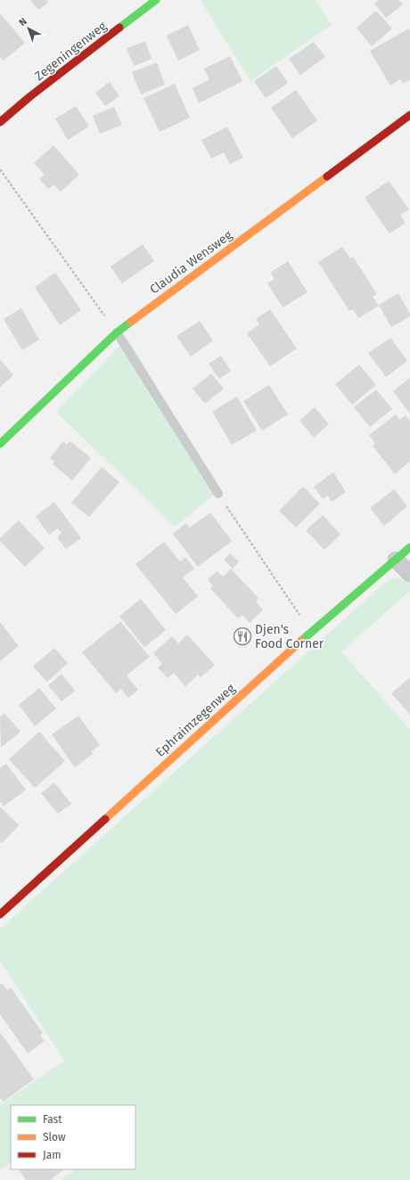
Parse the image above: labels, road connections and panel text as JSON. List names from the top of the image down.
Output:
{
  "streets": {
    "street": ["Zegeningenweg", "Claudia Wensweg", "Ephraimzegenweg"]
  },
  "places": {
    "restaurant": ["Djen's Food Corner"]
  },
  "legend": ["Fast", "Slow", "Jam"],
  "north": "top left"
}
